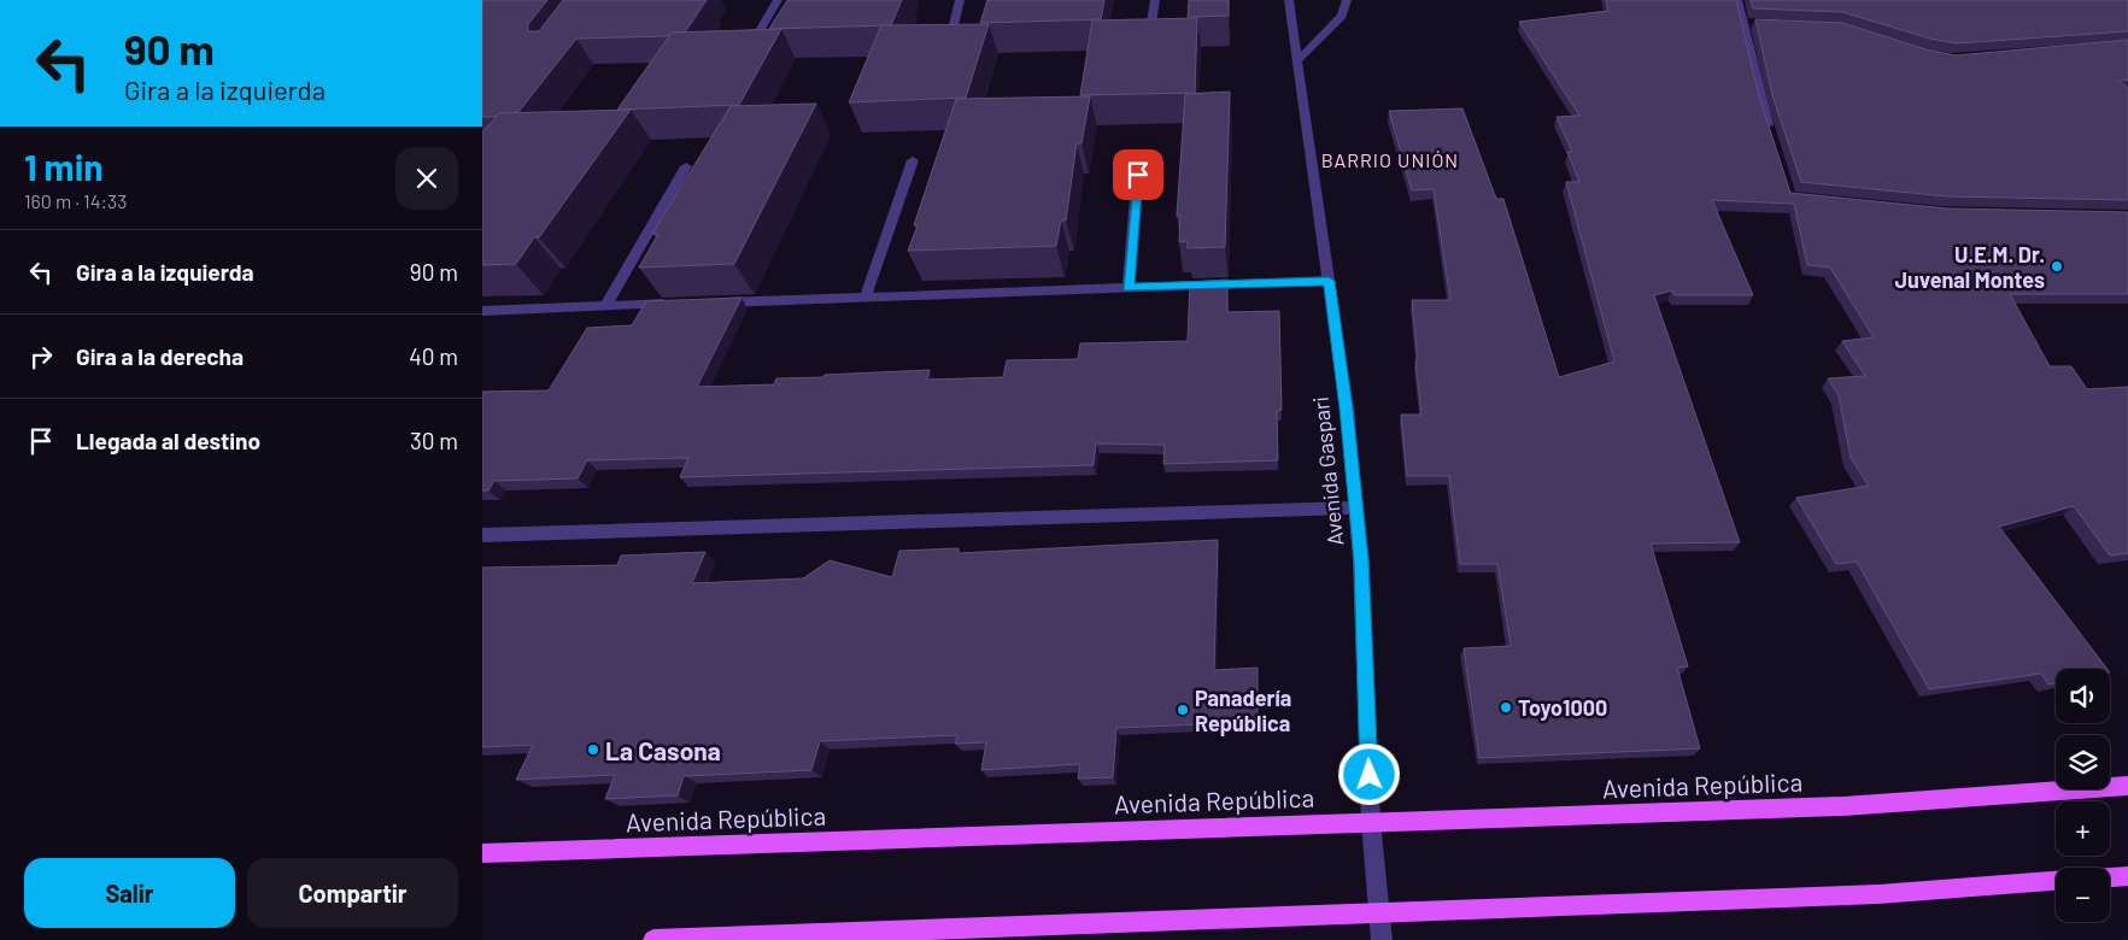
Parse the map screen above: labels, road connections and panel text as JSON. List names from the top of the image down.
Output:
{
  "streets": {
    "main road": ["Avenida República"],
    "street": ["Avenida Gaspari"]
  },
  "crossings": [
    ["Avenida Gaspari", "Avenida República"]
  ],
  "districts": ["BARRIO UNIÓN"],
  "places": [
    "U.E.M. Dr. Juvenal Montes",
    "Toyo1000",
    "Panadería República",
    "La Casona"
  ],
  "page": {
    "turn": ["90 m", "Gira a la izquierda"],
    "heading": ["1 min", "160 m · 14:33"],
    "list": [
      {
        "name": "Gira a la izquierda",
        "value": "90 m"
      },
      {
        "name": "Gira a la derecha",
        "value": "40 m"
      },
      {
        "name": "Llegada al destino",
        "value": "30 m"
      }
    ],
    "map_buttons": ["+", "−"],
    "buttons": ["Salir", "Compartir"]
  }
}
